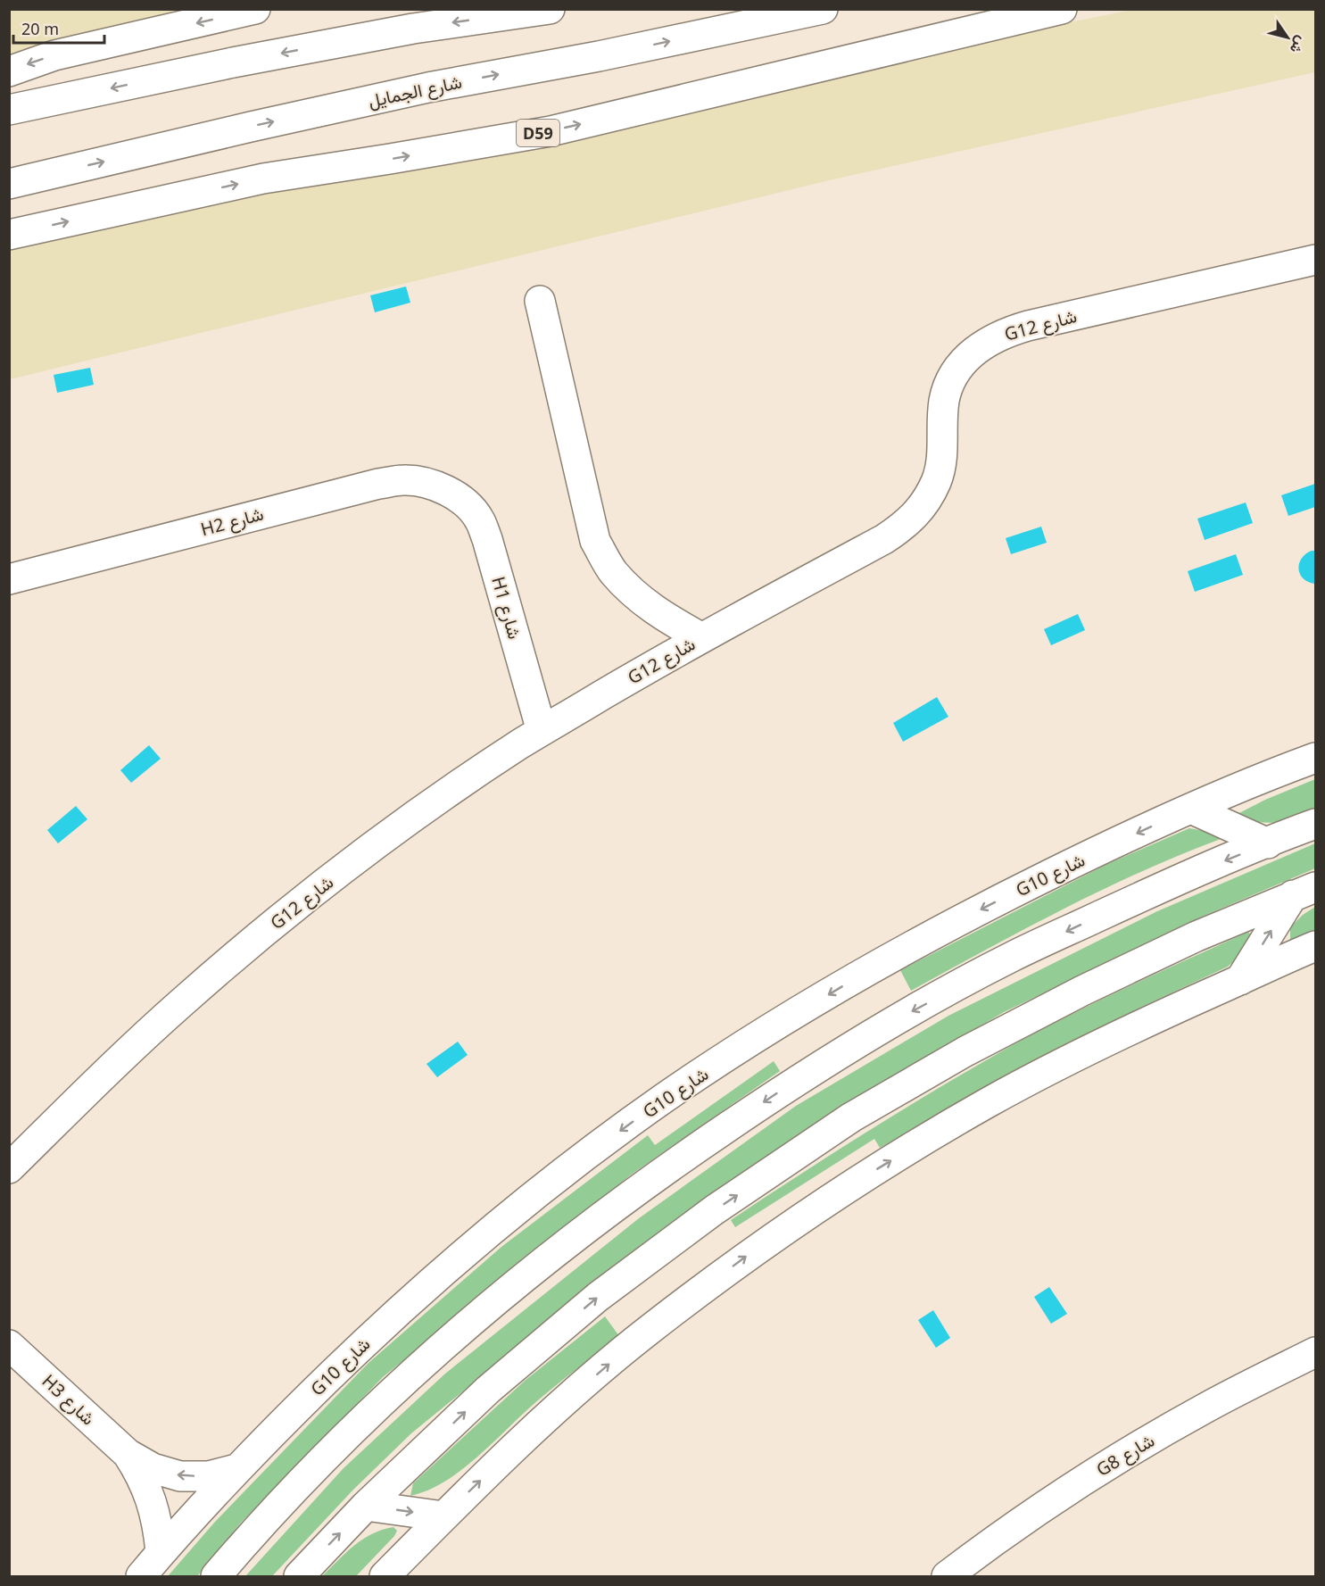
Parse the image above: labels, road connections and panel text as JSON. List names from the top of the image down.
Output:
{
  "streets": {
    "street": [
      "شارع الجمايل",
      "D59",
      "G12 شارع",
      "H2 شارع",
      "H1 شارع",
      "G10 شارع",
      "H3 شارع",
      "G8 شارع"
    ]
  },
  "crossings": [
    ["G12 شارع", "H1 شارع"],
    ["H2 شارع", "H1 شارع"],
    ["G10 شارع", "H3 شارع"]
  ],
  "scale_bar": "20 m",
  "north": "bottom right"
}
